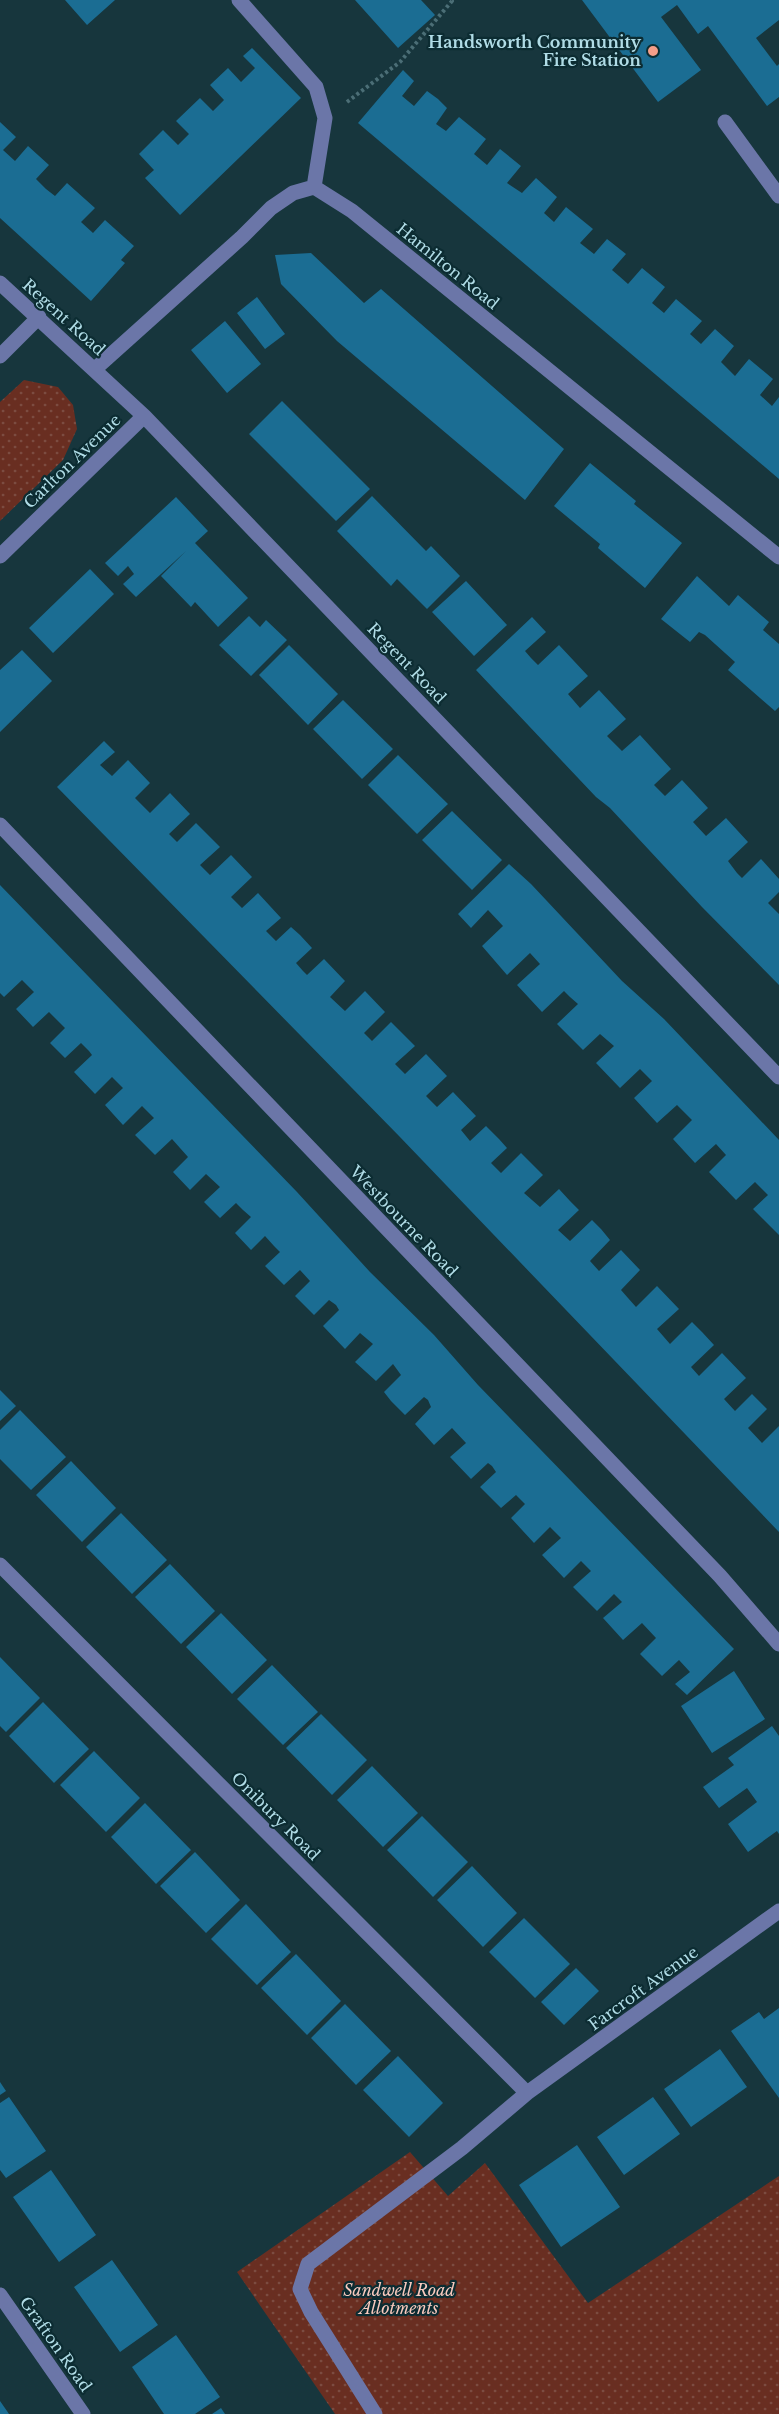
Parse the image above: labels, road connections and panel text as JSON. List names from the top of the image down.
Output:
{
  "streets": {
    "street": [
      "Hamilton Road",
      "Regent Road",
      "Carlton Avenue",
      "Westbourne Road",
      "Onibury Road",
      "Farcroft Avenue",
      "Grafton Road"
    ]
  },
  "crossings": [
    ["Regent Road", "Carlton Avenue"],
    ["Onibury Road", "Farcroft Avenue"]
  ],
  "parks": ["Sandwell Road Allotments"],
  "places": ["Handsworth Community Fire Station"]
}
